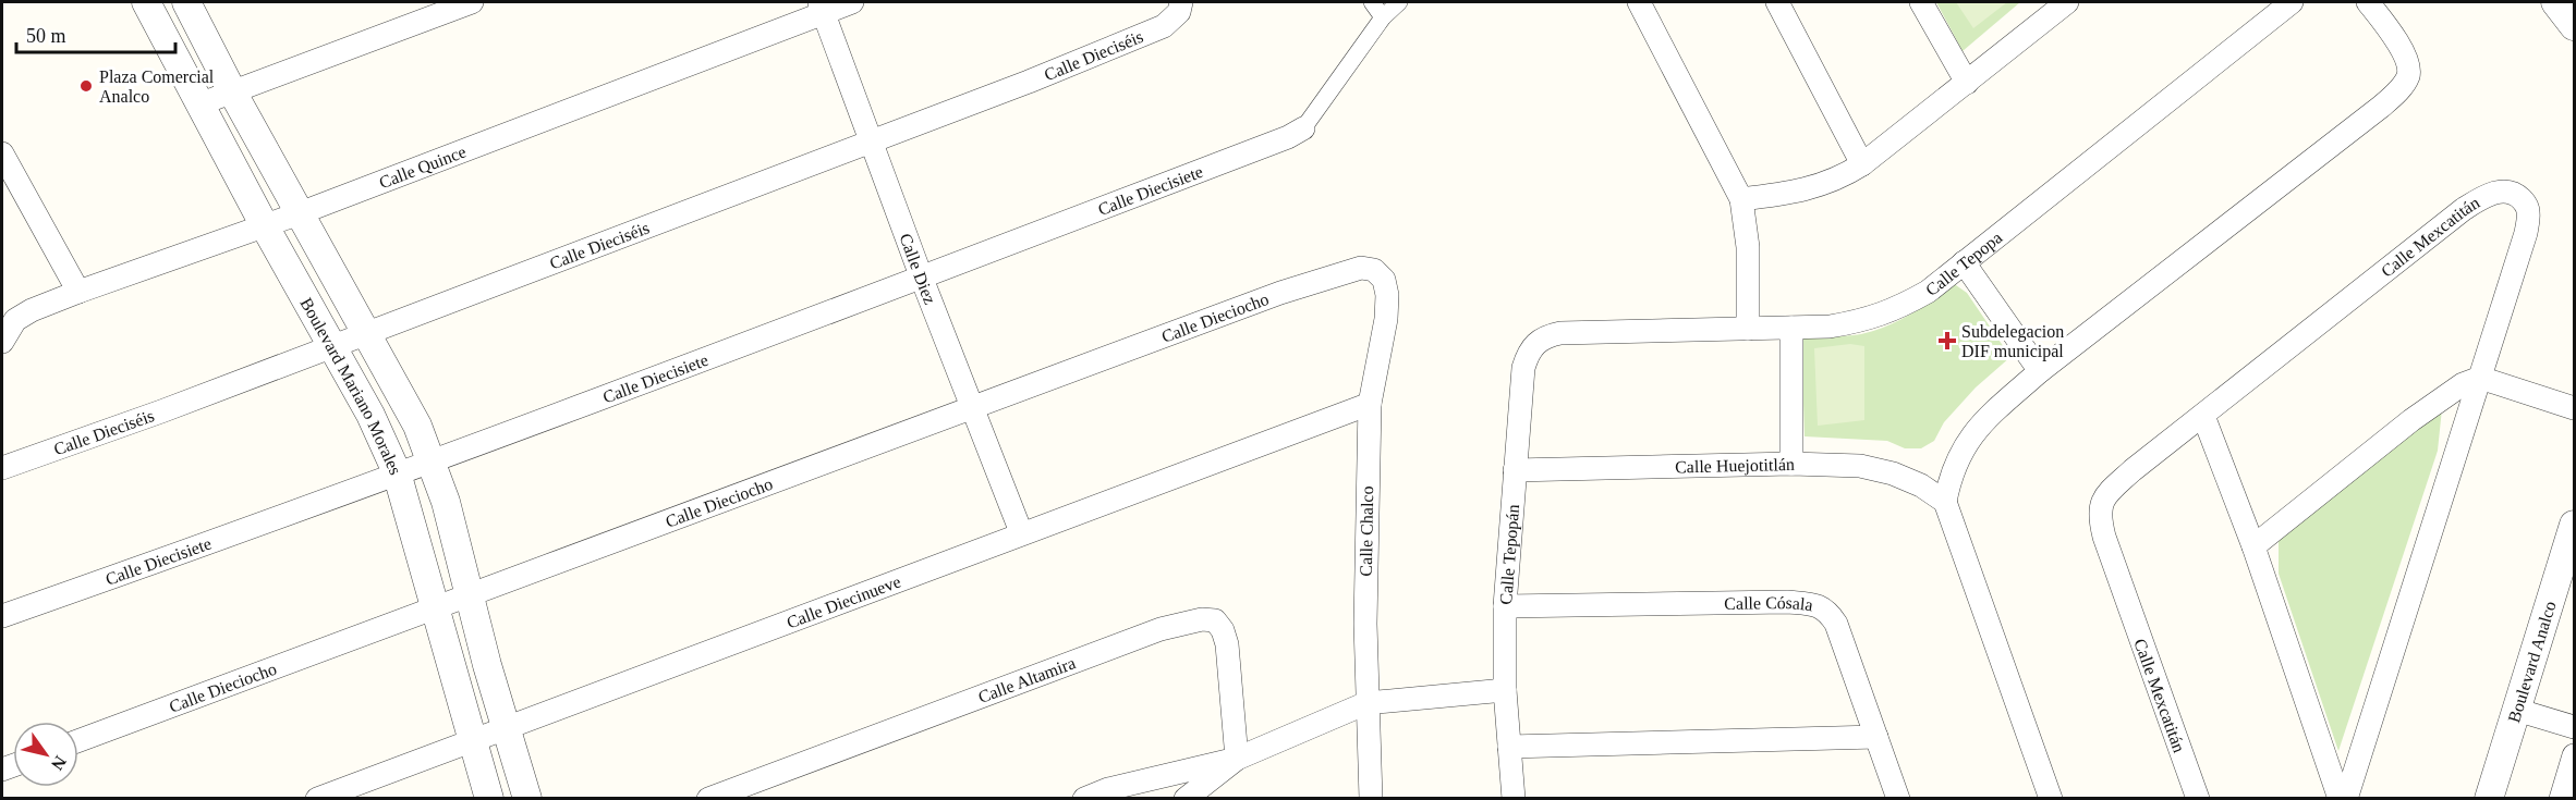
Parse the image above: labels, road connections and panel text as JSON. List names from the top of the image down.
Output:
{
  "streets": {
    "street": [
      "Calle Dieciséis",
      "Calle Quince",
      "Calle Diecisiete",
      "Calle Mexcatitán",
      "Calle Tepopa",
      "Calle Diez",
      "Calle Dieciocho",
      "Boulevard Mariano Morales",
      "Calle Huejotitlán",
      "Calle Chalco",
      "Calle Tepopán",
      "Calle Diecinueve",
      "Calle Cósala",
      "Boulevard Analco",
      "Calle Altamira"
    ]
  },
  "crossings": [
    ["Calle Dieciséis", "Calle Diez"],
    ["Calle Dieciséis", "Boulevard Mariano Morales"],
    ["Calle Quince", "Calle Diez"],
    ["Calle Quince", "Boulevard Mariano Morales"],
    ["Calle Diecisiete", "Calle Diez"],
    ["Calle Diecisiete", "Boulevard Mariano Morales"],
    ["Calle Tepopa", "Calle Tepopán"],
    ["Calle Diez", "Calle Dieciocho"],
    ["Calle Diez", "Calle Diecinueve"],
    ["Calle Dieciocho", "Boulevard Mariano Morales"],
    ["Calle Dieciocho", "Calle Chalco"],
    ["Boulevard Mariano Morales", "Calle Diecinueve"],
    ["Calle Huejotitlán", "Calle Tepopán"],
    ["Calle Chalco", "Calle Diecinueve"],
    ["Calle Tepopán", "Calle Cósala"]
  ],
  "places": {
    "other": ["Plaza Comercial Analco"],
    "health": ["Subdelegacion DIF municipal"]
  },
  "scale_bar": "50 m",
  "north": "bottom right"
}
